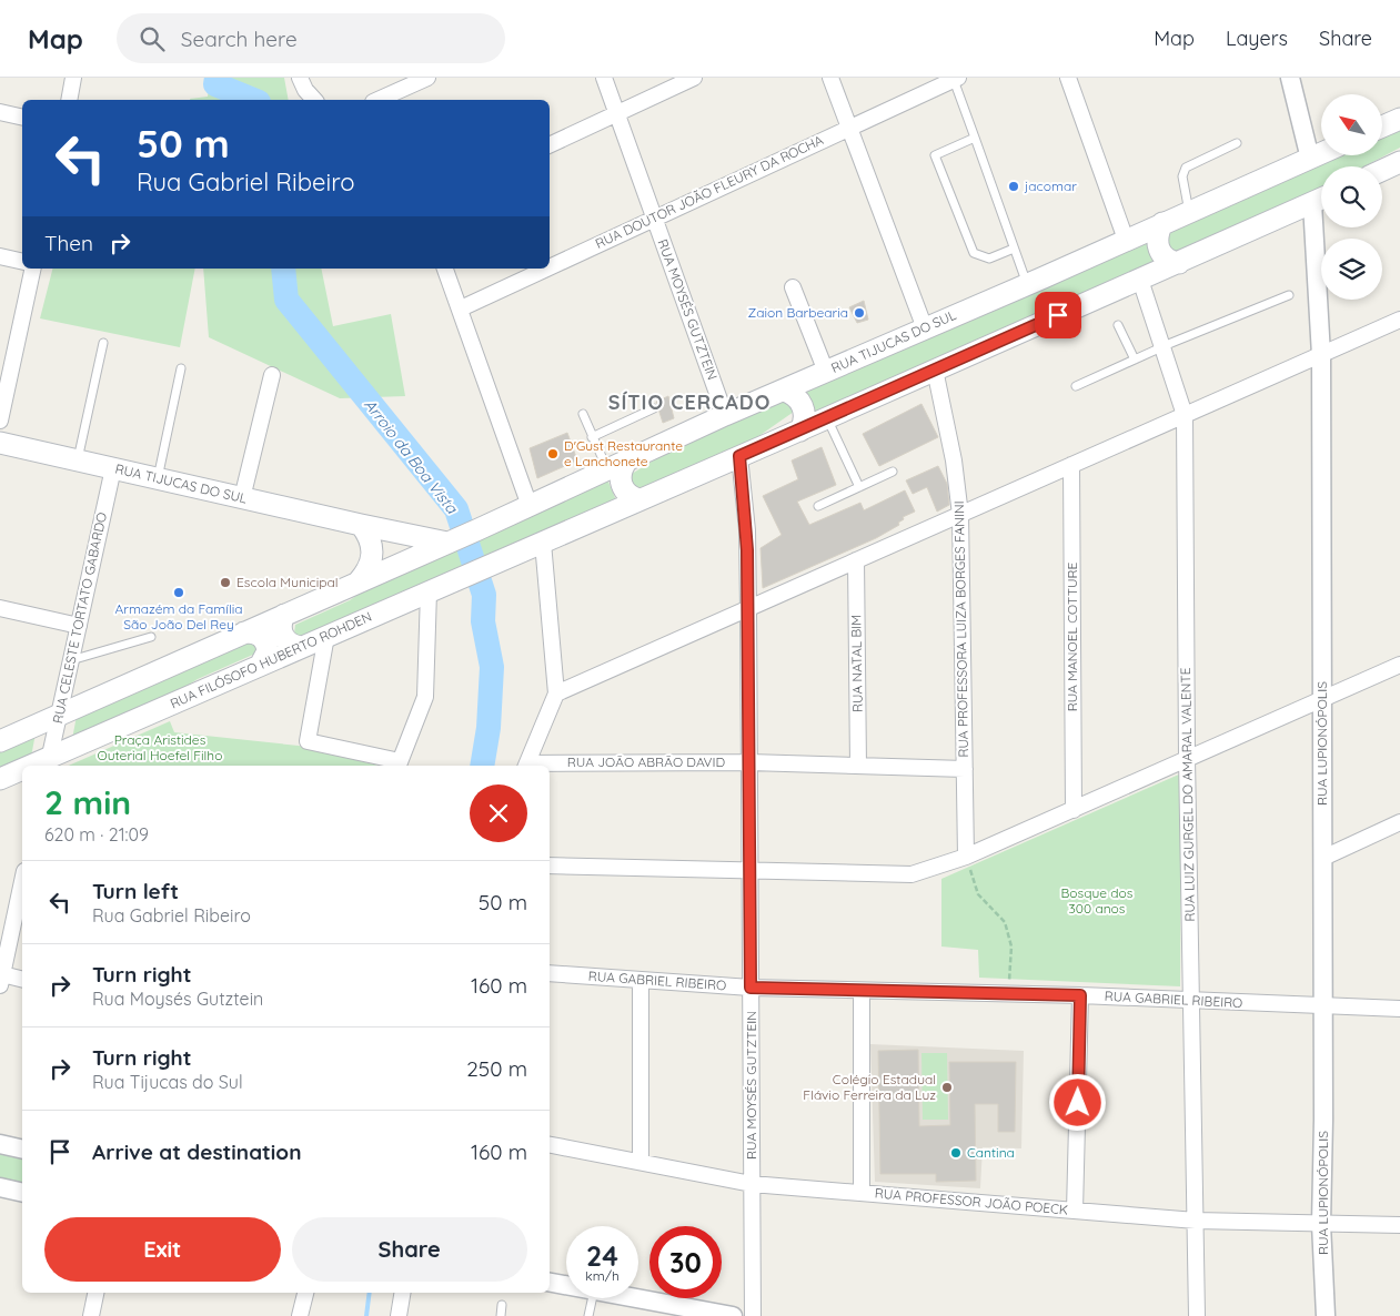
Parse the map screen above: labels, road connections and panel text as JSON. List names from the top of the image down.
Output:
{
  "streets": {
    "main road": ["RUA TIJUCAS DO SUL", "RUA FILÓSOFO HUBERTO ROHDEN"],
    "street": [
      "RUA DOUTOR JOÃO FLEURY DA ROCHA",
      "RUA MOYSÉS GUTZTEIN",
      "RUA CELESTE TORTATO GABARDO",
      "RUA PROFESSORA LUIZA BORGES FANINI",
      "RUA MANOEL COTTURE",
      "RUA NATAL BIM",
      "RUA LUPIONÓPOLIS",
      "RUA JOÃO ABRÃO DAVID",
      "RUA LUIZ GURGEL DO AMARAL VALENTE",
      "RUA GABRIEL RIBEIRO",
      "RUA PROFESSOR JOÃO POECK"
    ]
  },
  "crossings": [
    ["RUA DOUTOR JOÃO FLEURY DA ROCHA", "RUA MOYSÉS GUTZTEIN"],
    ["RUA MOYSÉS GUTZTEIN", "RUA TIJUCAS DO SUL"],
    ["RUA MOYSÉS GUTZTEIN", "RUA JOÃO ABRÃO DAVID"],
    ["RUA MOYSÉS GUTZTEIN", "RUA GABRIEL RIBEIRO"],
    ["RUA MOYSÉS GUTZTEIN", "RUA PROFESSOR JOÃO POECK"],
    ["RUA TIJUCAS DO SUL", "RUA CELESTE TORTATO GABARDO"],
    ["RUA CELESTE TORTATO GABARDO", "RUA FILÓSOFO HUBERTO ROHDEN"],
    ["RUA PROFESSORA LUIZA BORGES FANINI", "RUA JOÃO ABRÃO DAVID"],
    ["RUA NATAL BIM", "RUA JOÃO ABRÃO DAVID"],
    ["RUA LUPIONÓPOLIS", "RUA GABRIEL RIBEIRO"],
    ["RUA LUPIONÓPOLIS", "RUA PROFESSOR JOÃO POECK"],
    ["RUA LUIZ GURGEL DO AMARAL VALENTE", "RUA GABRIEL RIBEIRO"],
    ["RUA LUIZ GURGEL DO AMARAL VALENTE", "RUA PROFESSOR JOÃO POECK"]
  ],
  "districts": ["SÍTIO CERCADO"],
  "water": ["Arroio da Boa Vista"],
  "parks": ["Praça Aristides Outerial Hoefel Filho", "Bosque dos 300 anos"],
  "places": [
    "jacomar",
    "Zaion Barbearia",
    "D'Gust Restaurante e Lanchonete",
    "Escola Municipal",
    "Armazém da Família São João Del Rey",
    "Colégio Estadual Flávio Ferreira da Luz",
    "Cantina"
  ],
  "north": "top left",
  "page": {
    "header": "Map",
    "search": "Search here",
    "nav": ["Map", "Layers", "Share"],
    "turn": ["50 m", "Rua Gabriel Ribeiro"],
    "then": "Then",
    "heading": ["2 min", "620 m · 21:09"],
    "list": [
      {
        "name": "Turn left",
        "note": "Rua Gabriel Ribeiro",
        "value": "50 m"
      },
      {
        "name": "Turn right",
        "note": "Rua Moysés Gutztein",
        "value": "160 m"
      },
      {
        "name": "Turn right",
        "note": "Rua Tijucas do Sul",
        "value": "250 m"
      },
      {
        "name": "Arrive at destination",
        "value": "160 m"
      }
    ],
    "buttons": ["Exit", "Share"],
    "speed": "24 km/h",
    "limit": "30"
  }
}
